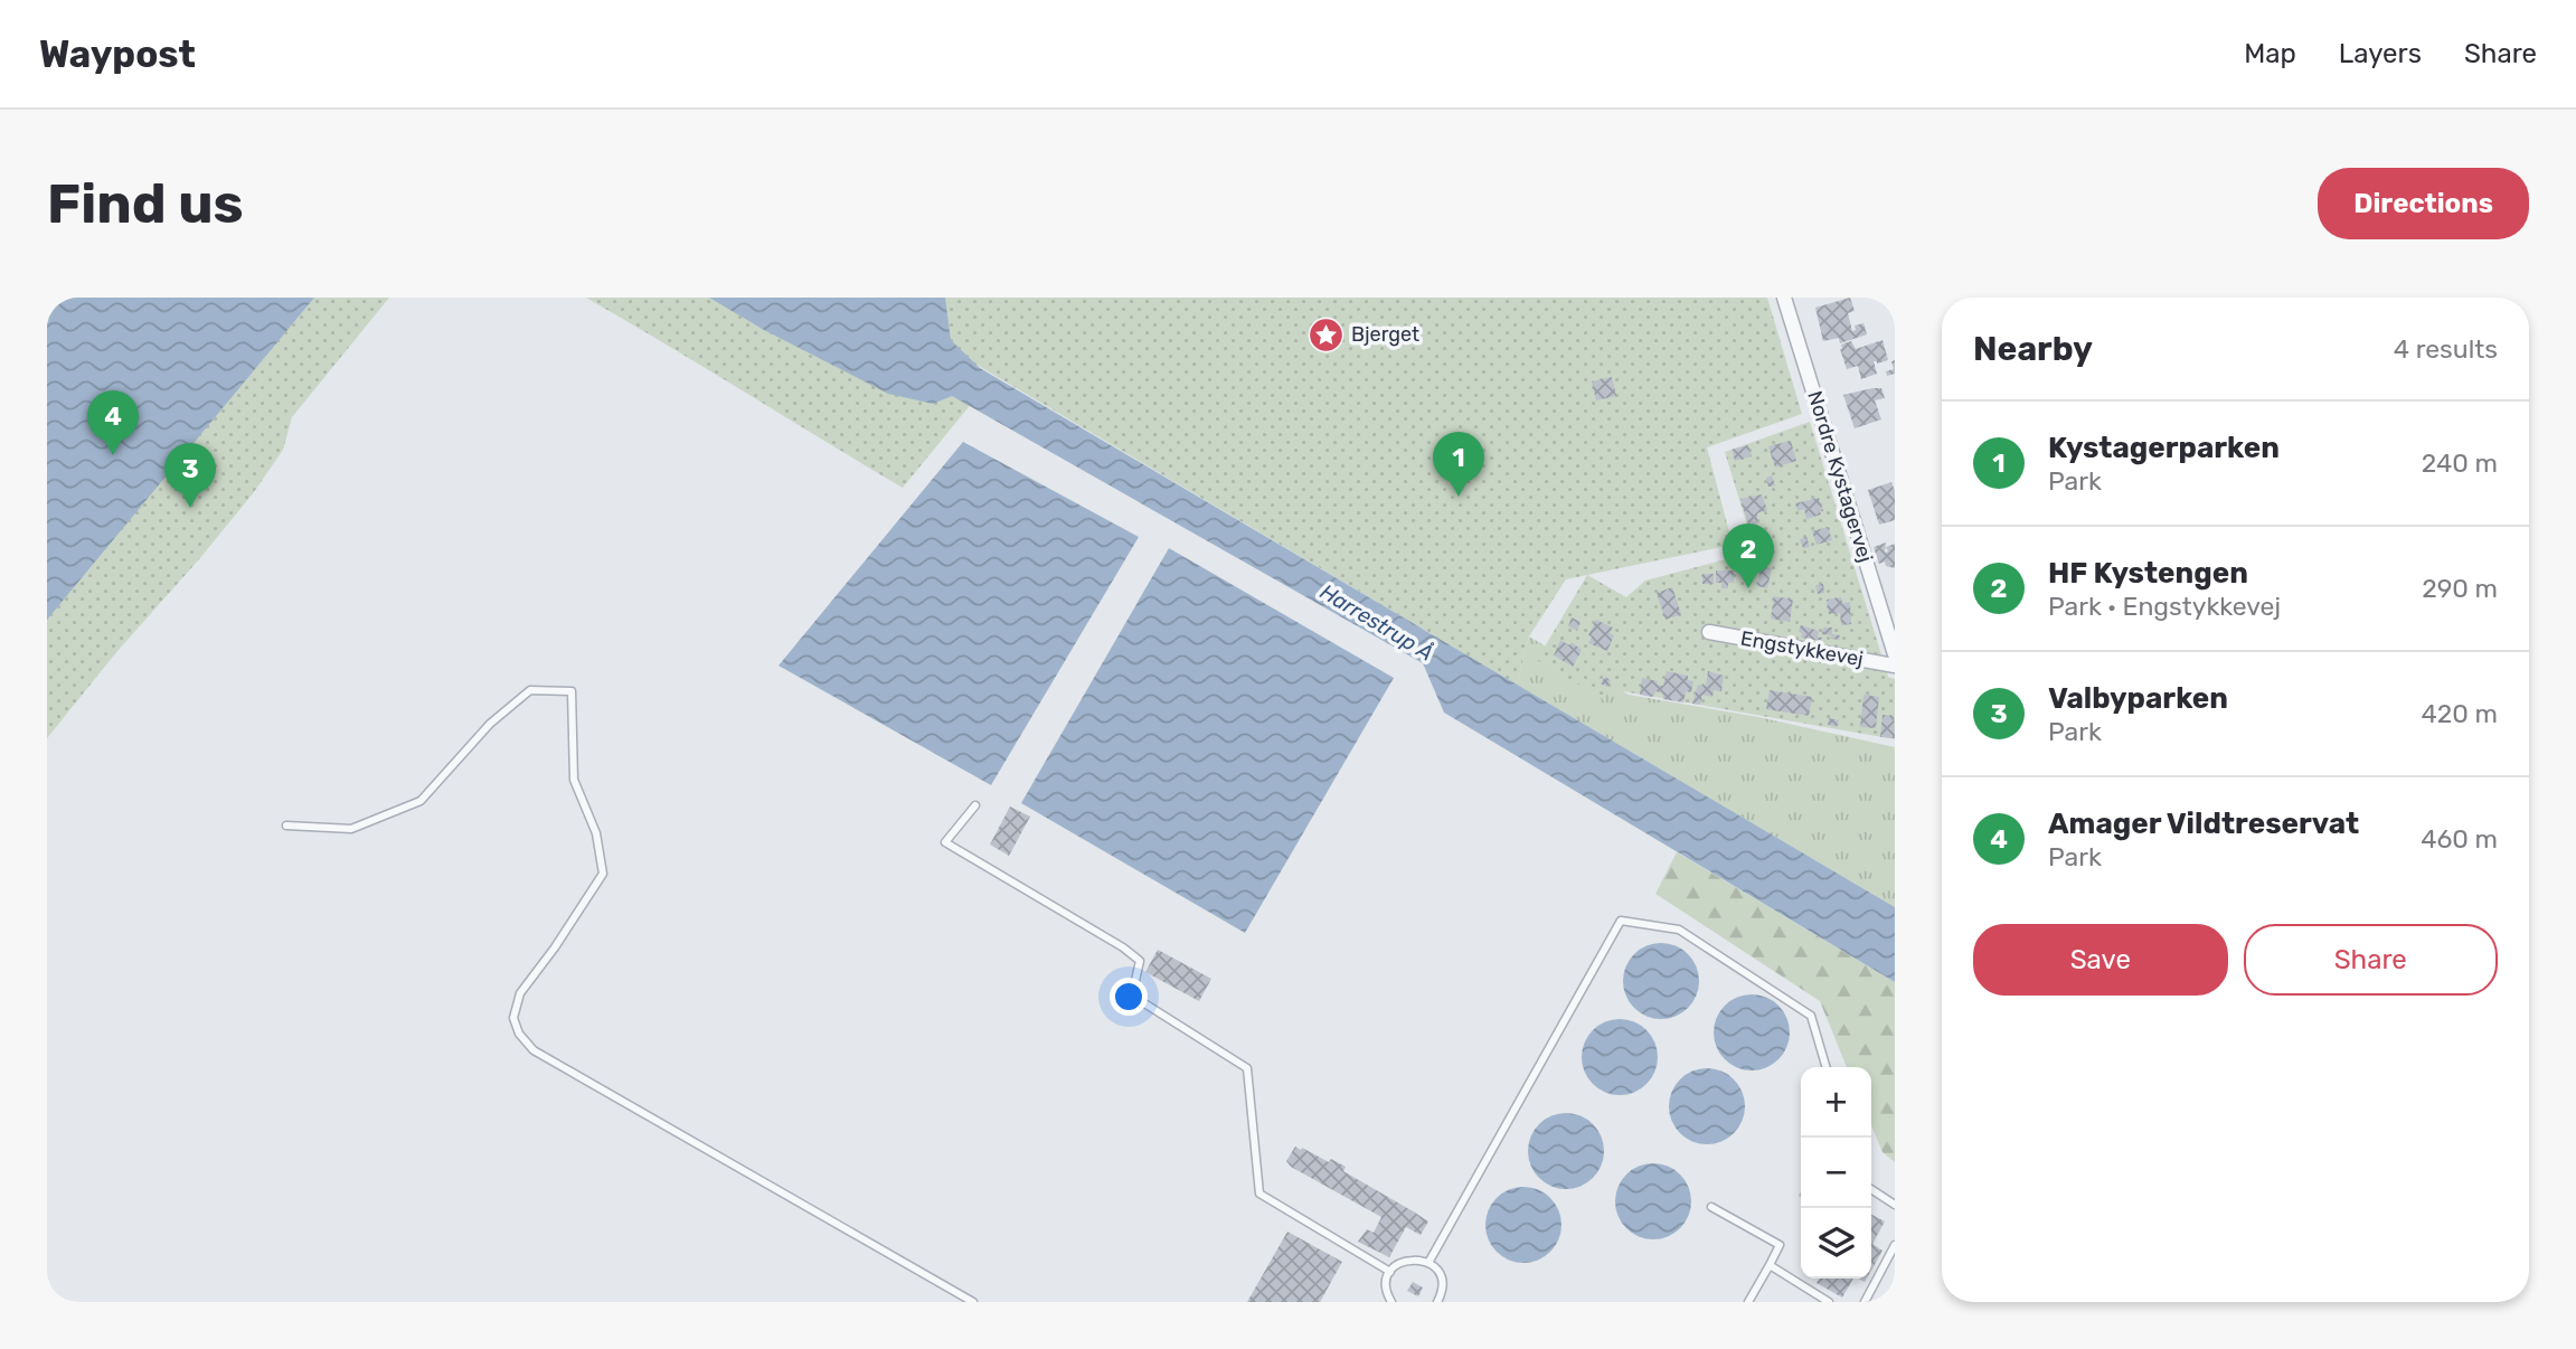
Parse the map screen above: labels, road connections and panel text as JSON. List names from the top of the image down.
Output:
{
  "streets": {
    "street": ["Nordre Kystagervej", "Engstykkevej"]
  },
  "water": ["Harrestrup Å"],
  "places": {
    "place": ["Bjerget"]
  },
  "page": {
    "header": "Waypost",
    "nav": ["Map", "Layers", "Share"],
    "buttons": [
      "Directions",
      ["Save", "Share"]
    ],
    "title": "Find us",
    "heading": ["Nearby", "4 results"],
    "pins": [
      "4",
      "1",
      "3",
      "2"
    ],
    "list": [
      {
        "mark": "1",
        "name": "Kystagerparken",
        "note": "Park",
        "value": "240 m"
      },
      {
        "mark": "2",
        "name": "HF Kystengen",
        "note": "Park · Engstykkevej",
        "value": "290 m"
      },
      {
        "mark": "3",
        "name": "Valbyparken",
        "note": "Park",
        "value": "420 m"
      },
      {
        "mark": "4",
        "name": "Amager Vildtreservat",
        "note": "Park",
        "value": "460 m"
      }
    ],
    "map_buttons": ["+", "−"]
  }
}
